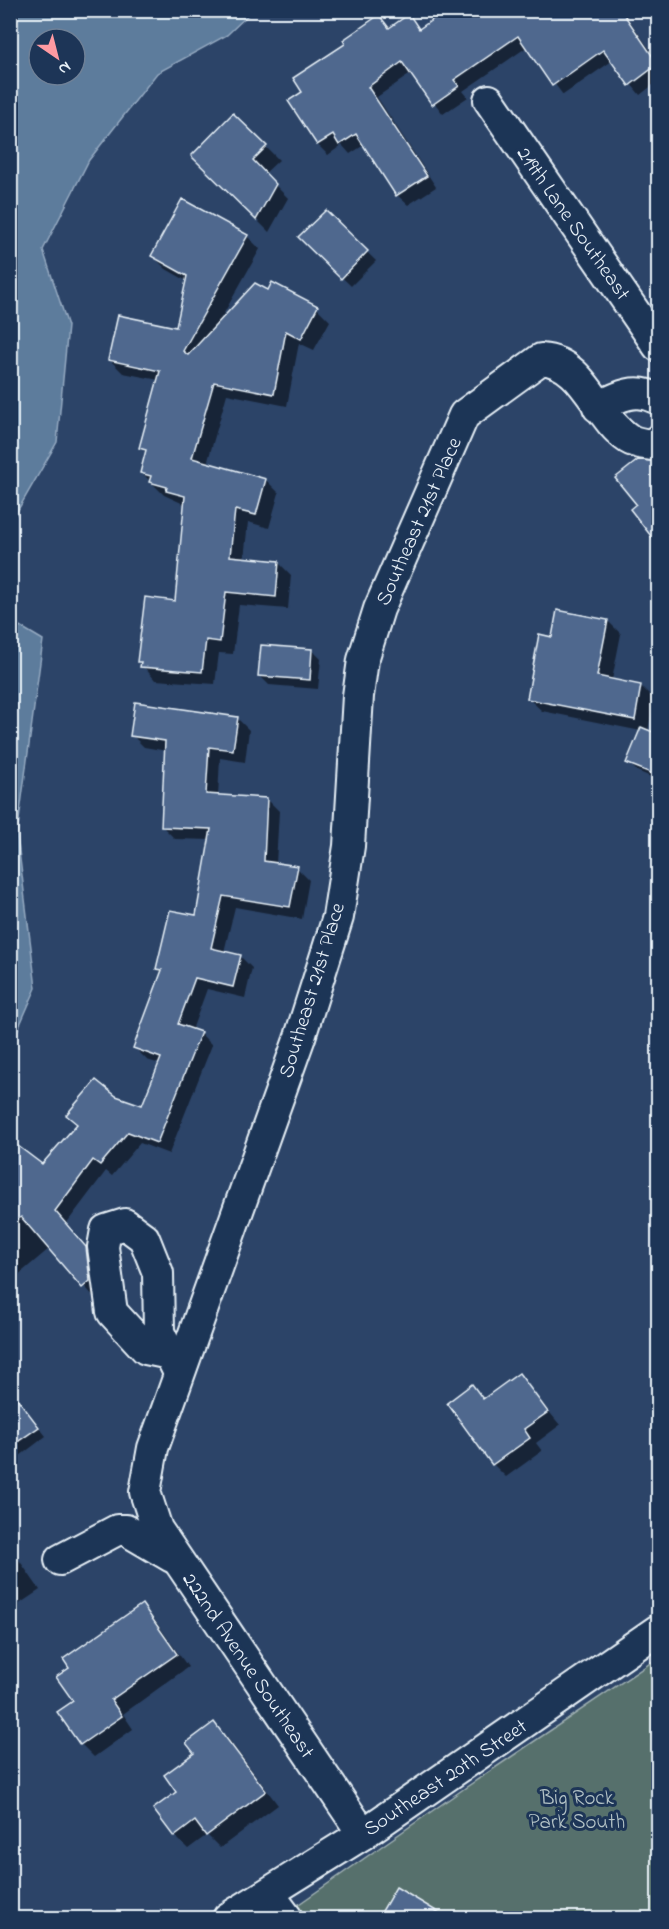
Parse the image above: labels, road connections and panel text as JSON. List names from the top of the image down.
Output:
{
  "streets": {
    "street": [
      "219th Lane Southeast",
      "Southeast 21st Place",
      "222nd Avenue Southeast",
      "Southeast 20th Street"
    ]
  },
  "crossings": [
    ["Southeast 21st Place", "222nd Avenue Southeast"],
    ["222nd Avenue Southeast", "Southeast 20th Street"]
  ],
  "parks": ["Big Rock Park South"],
  "north": "bottom right"
}
